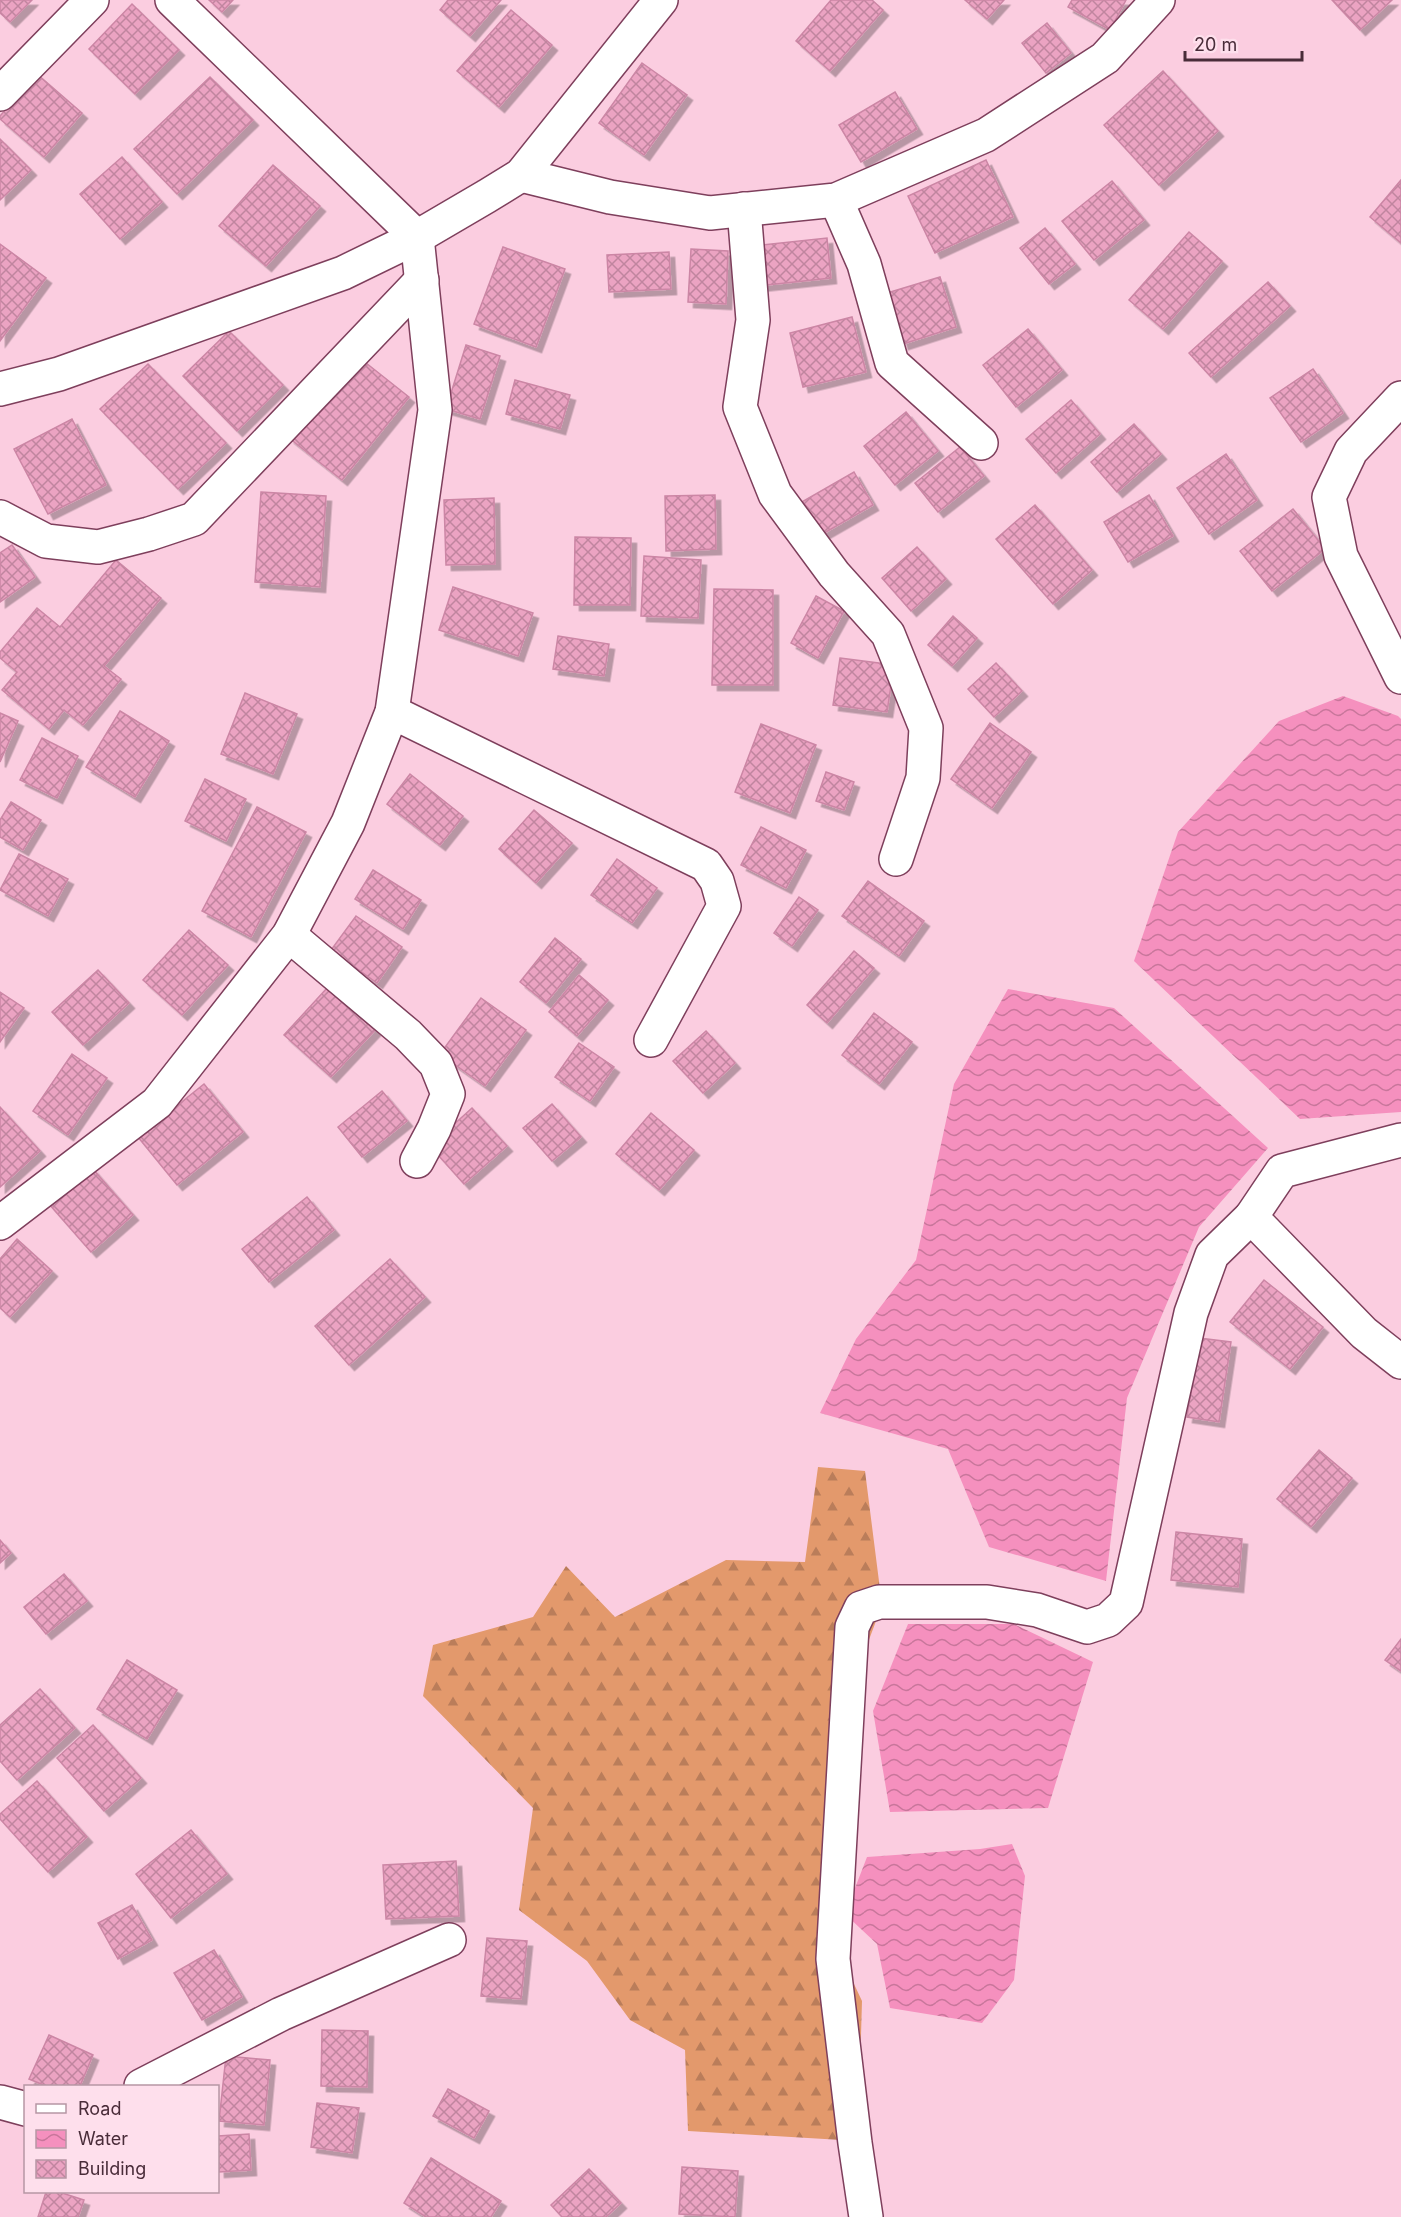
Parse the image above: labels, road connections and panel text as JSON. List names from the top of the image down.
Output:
{
  "legend": ["Road", "Water", "Building"],
  "scale_bar": "20 m"
}
